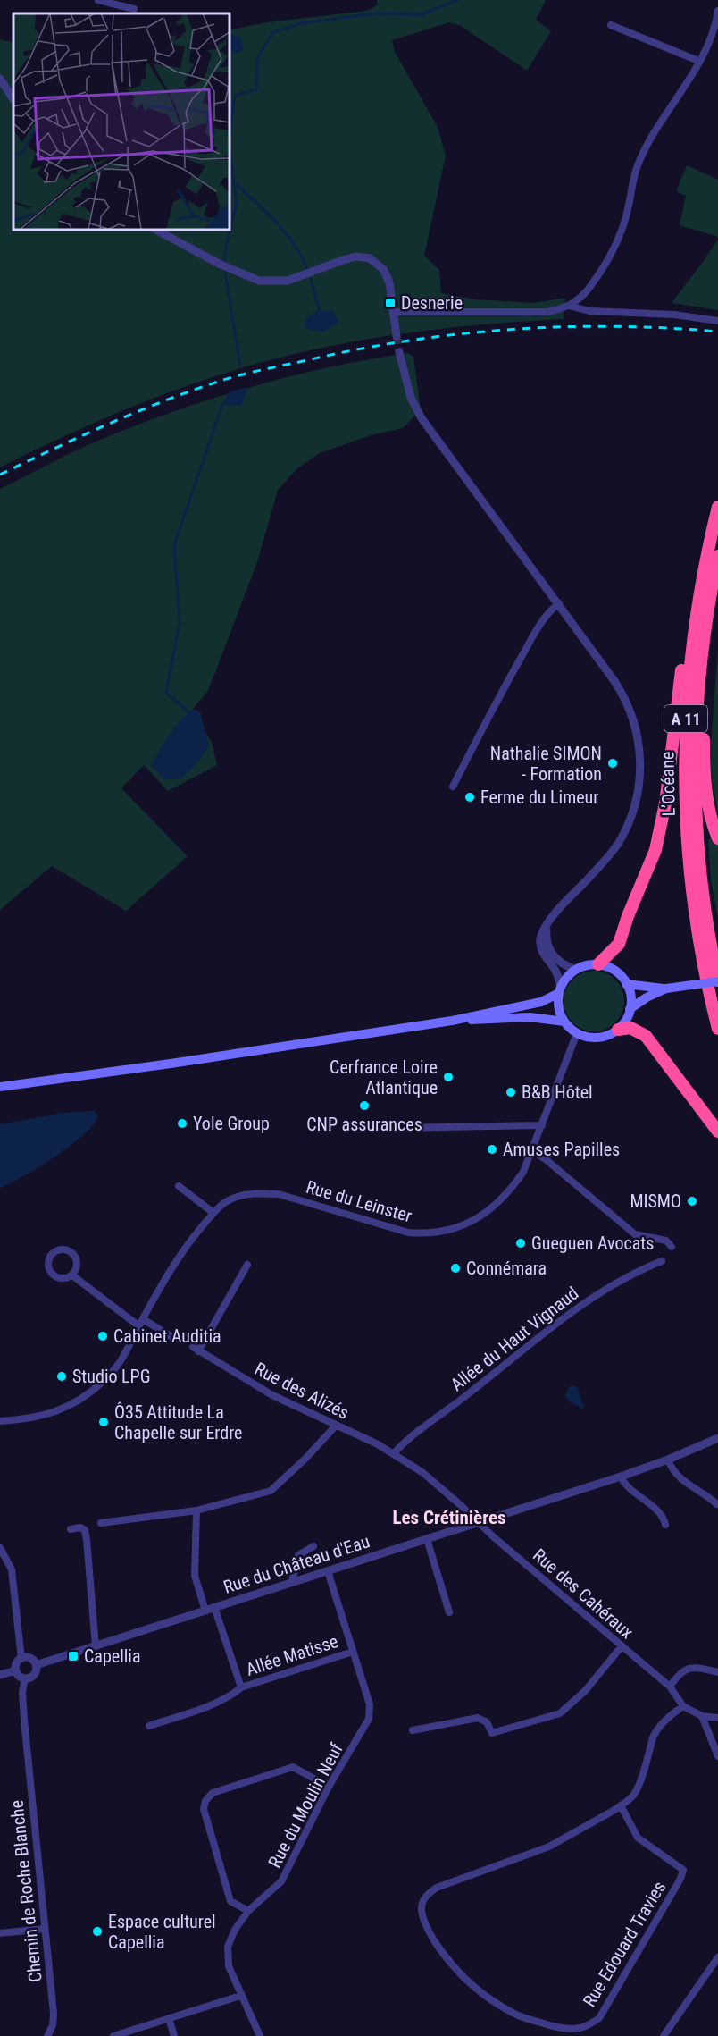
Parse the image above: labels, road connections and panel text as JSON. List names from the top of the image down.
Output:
{
  "streets": {
    "highway": ["A 11", "L’Océane"],
    "street": [
      "Rue du Leinster",
      "Allée du Haut Vignaud",
      "Rue des Alizés",
      "Rue du Château d'Eau",
      "Rue des Cahéraux",
      "Allée Matisse",
      "Rue du Moulin Neuf",
      "Chemin de Roche Blanche",
      "Rue Edouard Travies"
    ]
  },
  "crossings": [
    ["Allée du Haut Vignaud", "Rue des Alizés"],
    ["Rue des Alizés", "Rue du Château d'Eau"],
    ["Rue des Alizés", "Rue des Cahéraux"],
    ["Rue du Château d'Eau", "Rue des Cahéraux"],
    ["Rue du Château d'Eau", "Allée Matisse"],
    ["Rue du Château d'Eau", "Rue du Moulin Neuf"],
    ["Rue du Château d'Eau", "Chemin de Roche Blanche"],
    ["Rue des Cahéraux", "Rue Edouard Travies"],
    ["Allée Matisse", "Rue du Moulin Neuf"]
  ],
  "districts": ["Les Crétinières"],
  "places": {
    "transit": ["Desnerie", "Capellia"],
    "other": [
      "Nathalie SIMON - Formation",
      "Ferme du Limeur",
      "Cerfrance Loire Atlantique",
      "B&B Hôtel",
      "CNP assurances",
      "Yole Group",
      "Amuses Papilles",
      "MISMO",
      "Gueguen Avocats",
      "Connémara",
      "Cabinet Auditia",
      "Studio LPG",
      "Ô35 Attitude La Chapelle sur Erdre",
      "Espace culturel Capellia"
    ]
  }
}
